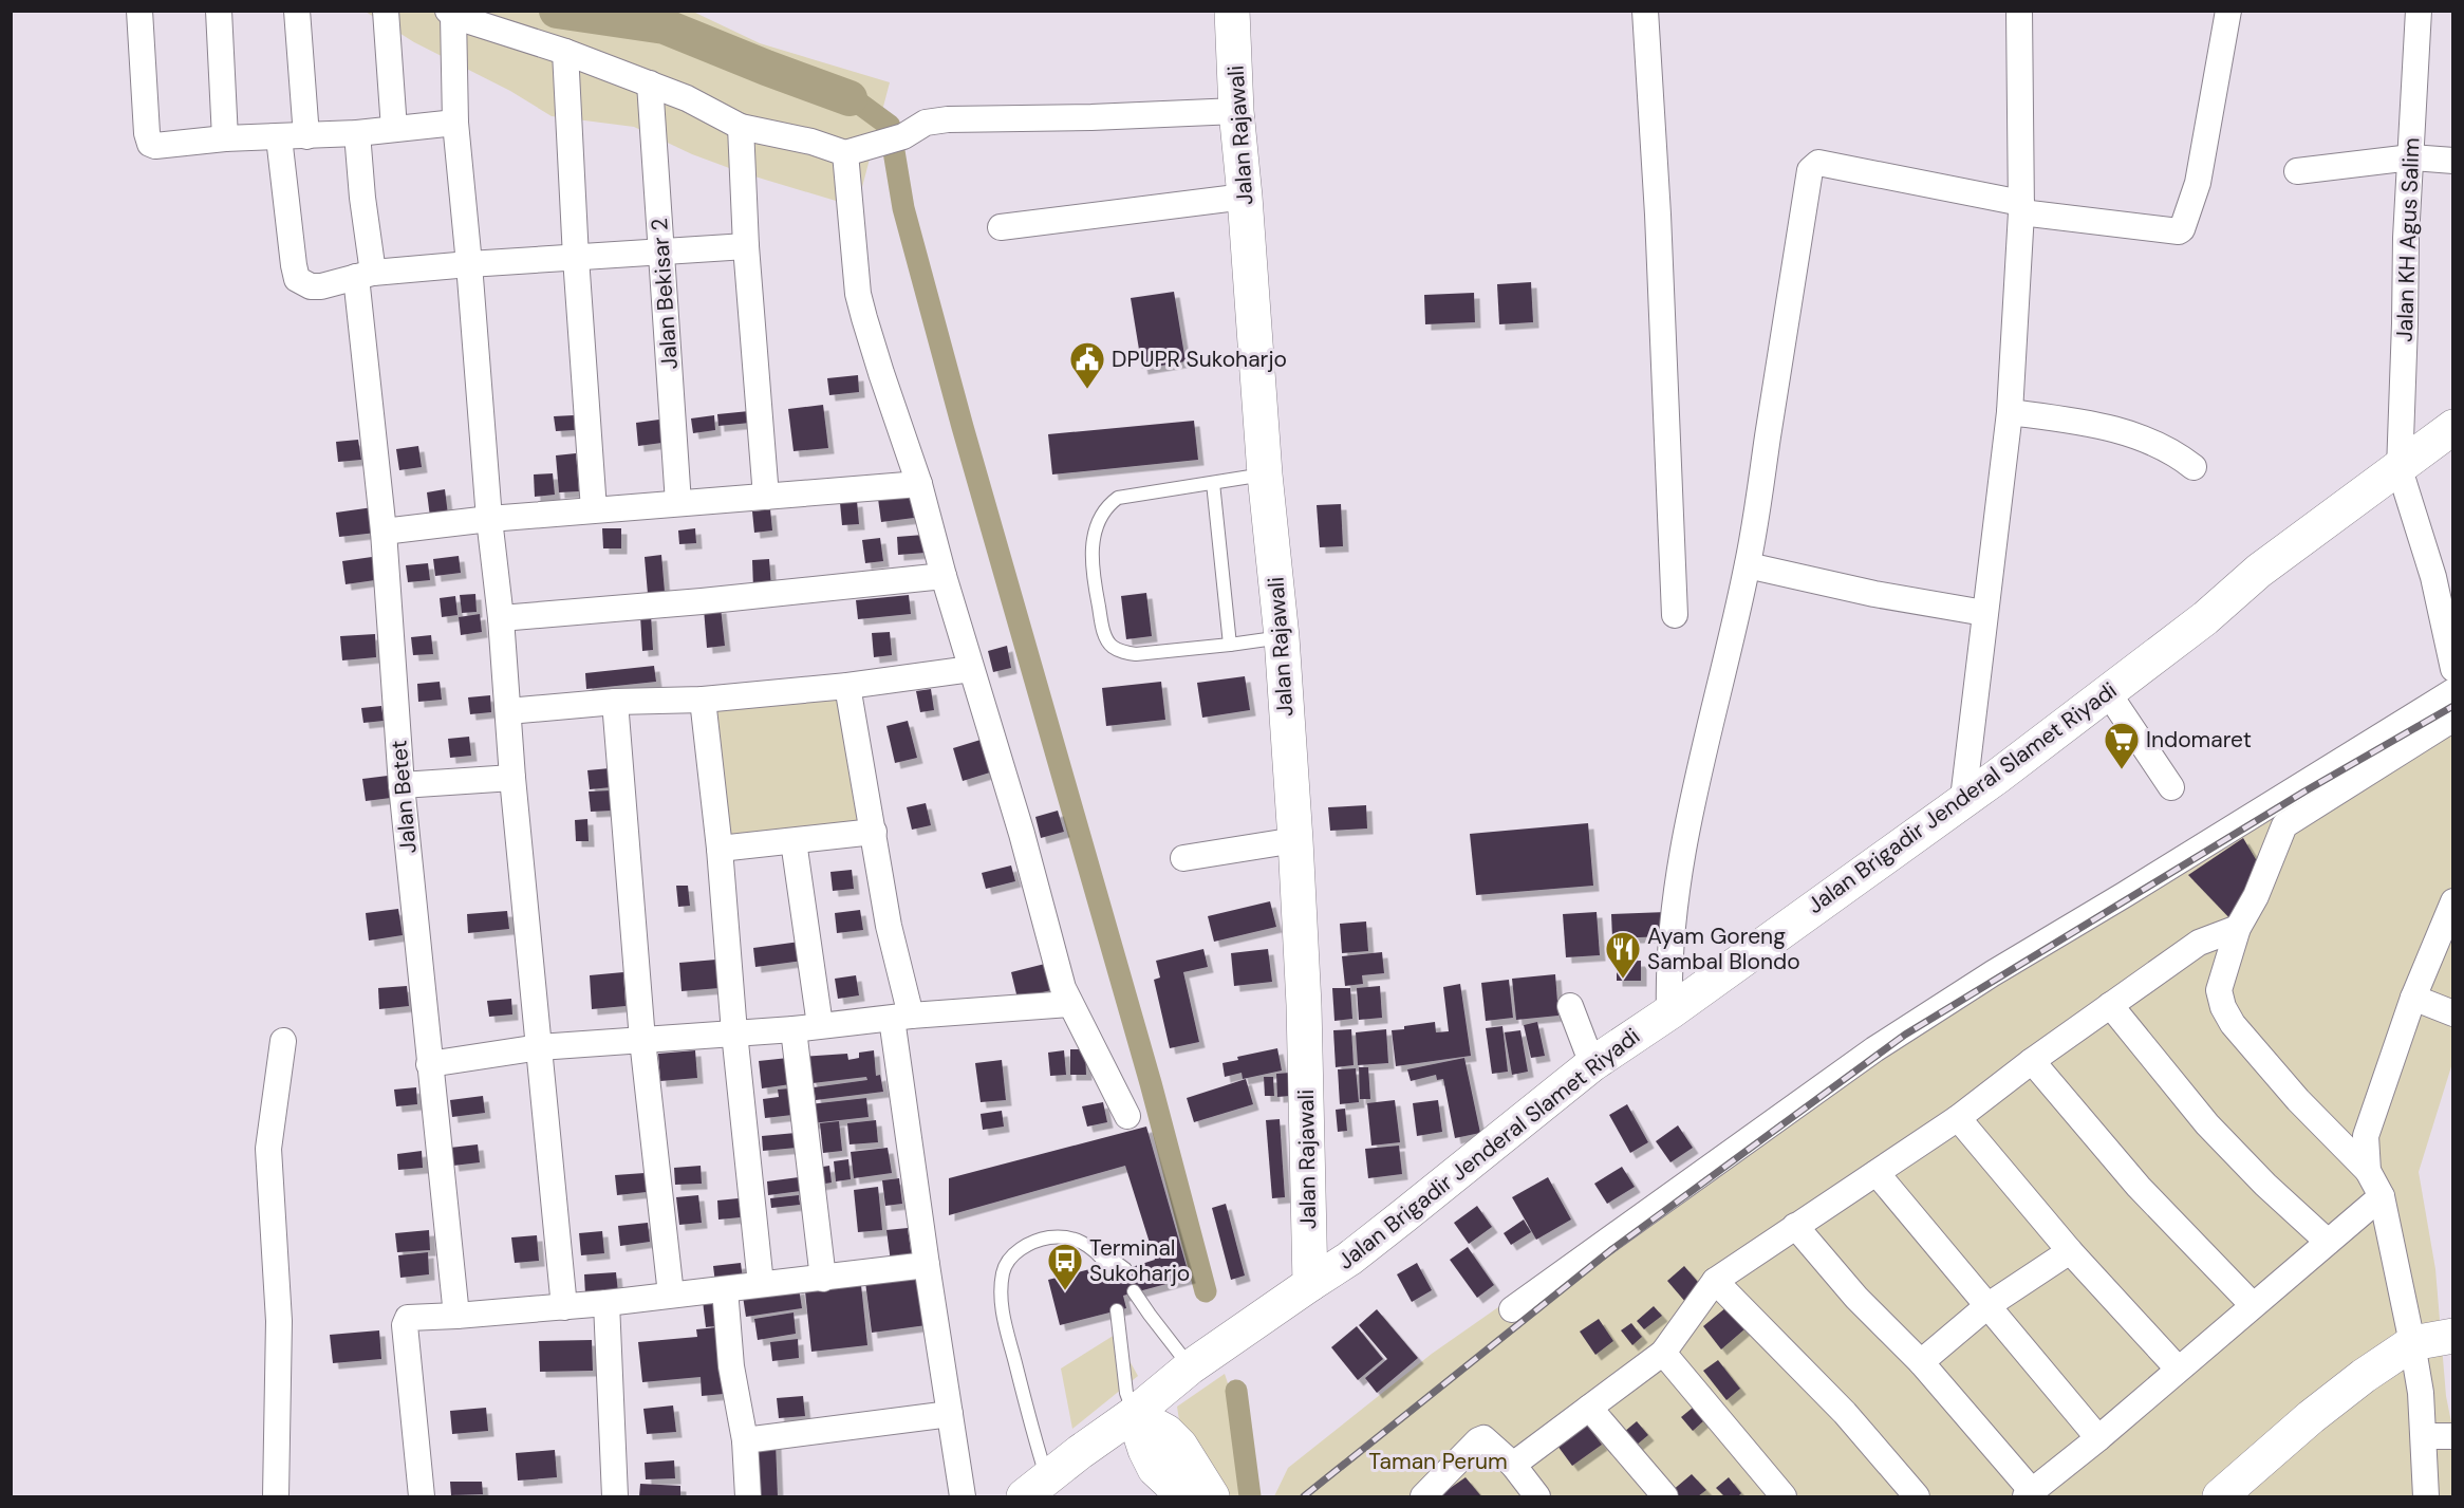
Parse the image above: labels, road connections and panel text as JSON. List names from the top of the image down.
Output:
{
  "streets": {
    "main road": ["Jalan Rajawali", "Jalan Brigadir Jenderal Slamet Riyadi"],
    "street": ["Jalan KH Agus Salim", "Jalan Bekisar 2", "Jalan Betet"]
  },
  "crossings": [
    ["Jalan Rajawali", "Jalan Brigadir Jenderal Slamet Riyadi"],
    ["Jalan KH Agus Salim", "Jalan Brigadir Jenderal Slamet Riyadi"]
  ],
  "parks": ["Taman Perum"],
  "places": {
    "public building": ["DPUPR Sukoharjo"],
    "supermarket": ["Indomaret"],
    "restaurant": ["Ayam Goreng Sambal Blondo"],
    "bus stop": ["Terminal Sukoharjo"]
  }
}
